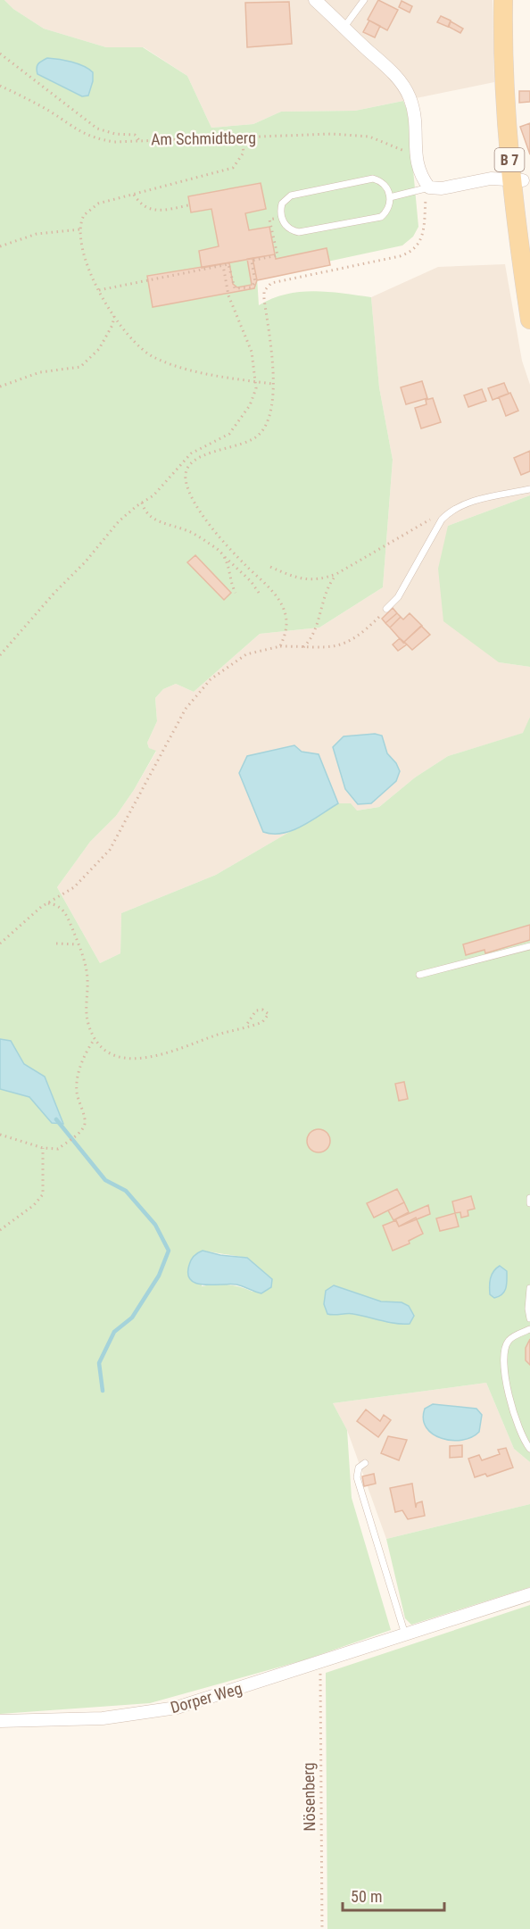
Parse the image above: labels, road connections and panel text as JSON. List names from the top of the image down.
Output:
{
  "streets": {
    "main road": ["B 7"],
    "street": ["Dorper Weg"],
    "path": ["Am Schmidtberg", "Nösenberg"]
  },
  "crossings": [
    ["Dorper Weg", "Nösenberg"]
  ],
  "scale_bar": "50 m"
}
